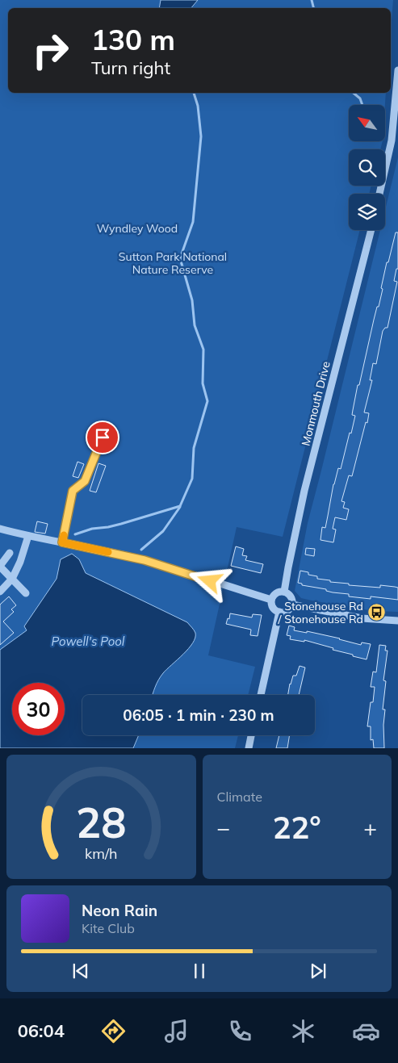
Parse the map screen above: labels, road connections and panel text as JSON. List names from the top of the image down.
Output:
{
  "streets": {
    "street": ["Monmouth Drive"]
  },
  "water": ["Powell's Pool"],
  "parks": ["Wyndley Wood", "Sutton Park National Nature Reserve"],
  "places": {
    "bus stop": ["Stonehouse Rd / Stonehouse Rd"]
  },
  "north": "top left",
  "page": {
    "turn": ["130 m", "Turn right"],
    "limit": "30",
    "trip": "06:05 · 1 min · 230 m",
    "tile": "Climate",
    "heat": ["−", "22°", "+"],
    "song": ["Neon Rain", "Kite Club"],
    "tabs": "06:04",
    "gauge": ["28", "km/h"]
  }
}
